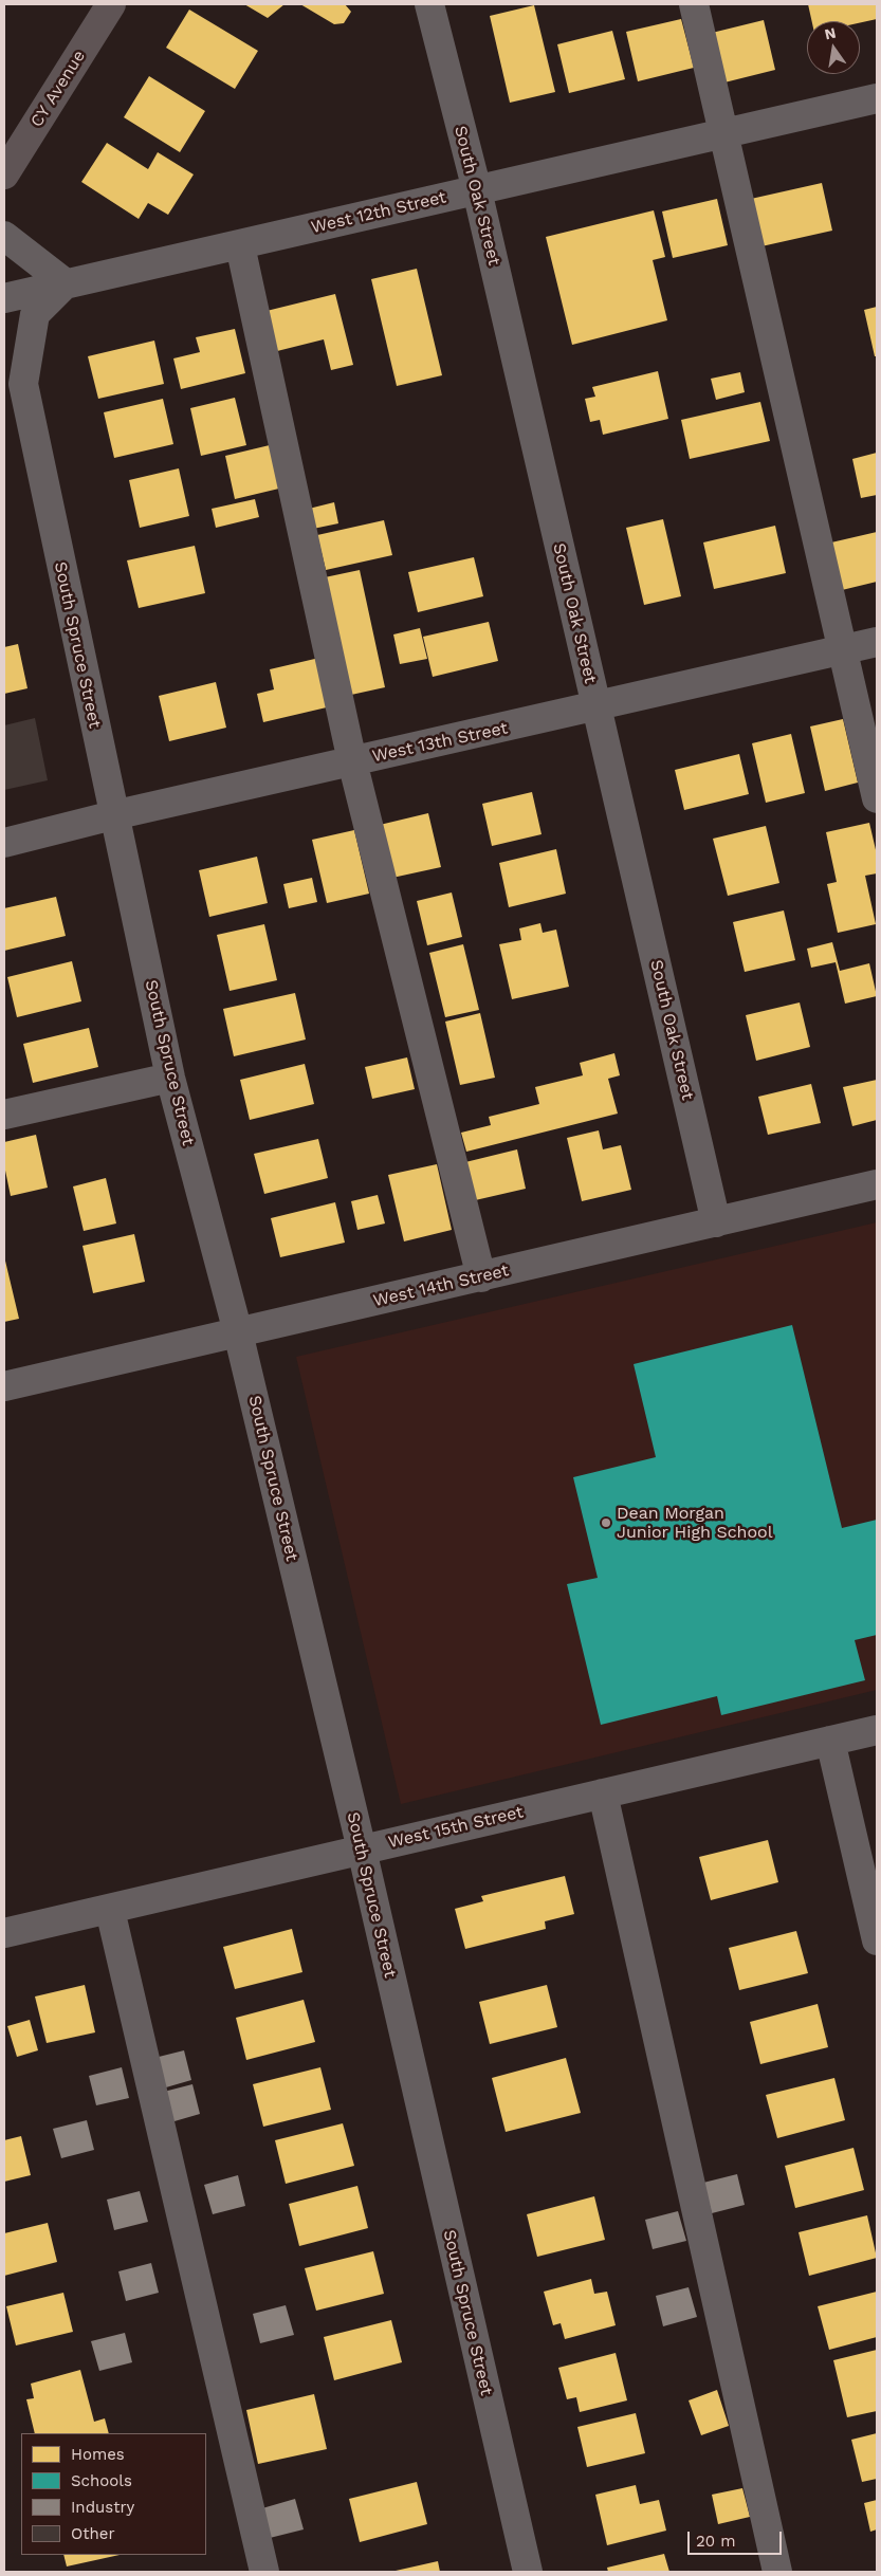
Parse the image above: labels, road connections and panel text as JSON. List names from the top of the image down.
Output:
{
  "streets": {
    "main road": ["CY Avenue"],
    "street": [
      "South Oak Street",
      "West 12th Street",
      "South Spruce Street",
      "West 13th Street",
      "West 14th Street",
      "West 15th Street"
    ]
  },
  "crossings": [
    ["South Oak Street", "West 12th Street"],
    ["South Oak Street", "West 13th Street"],
    ["South Oak Street", "West 14th Street"],
    ["West 12th Street", "South Spruce Street"],
    ["South Spruce Street", "West 13th Street"],
    ["South Spruce Street", "West 14th Street"],
    ["South Spruce Street", "West 15th Street"]
  ],
  "places": ["Dean Morgan Junior High School"],
  "legend": [
    "Homes",
    "Schools",
    "Industry",
    "Other"
  ],
  "scale_bar": "20 m",
  "north": "top"
}
